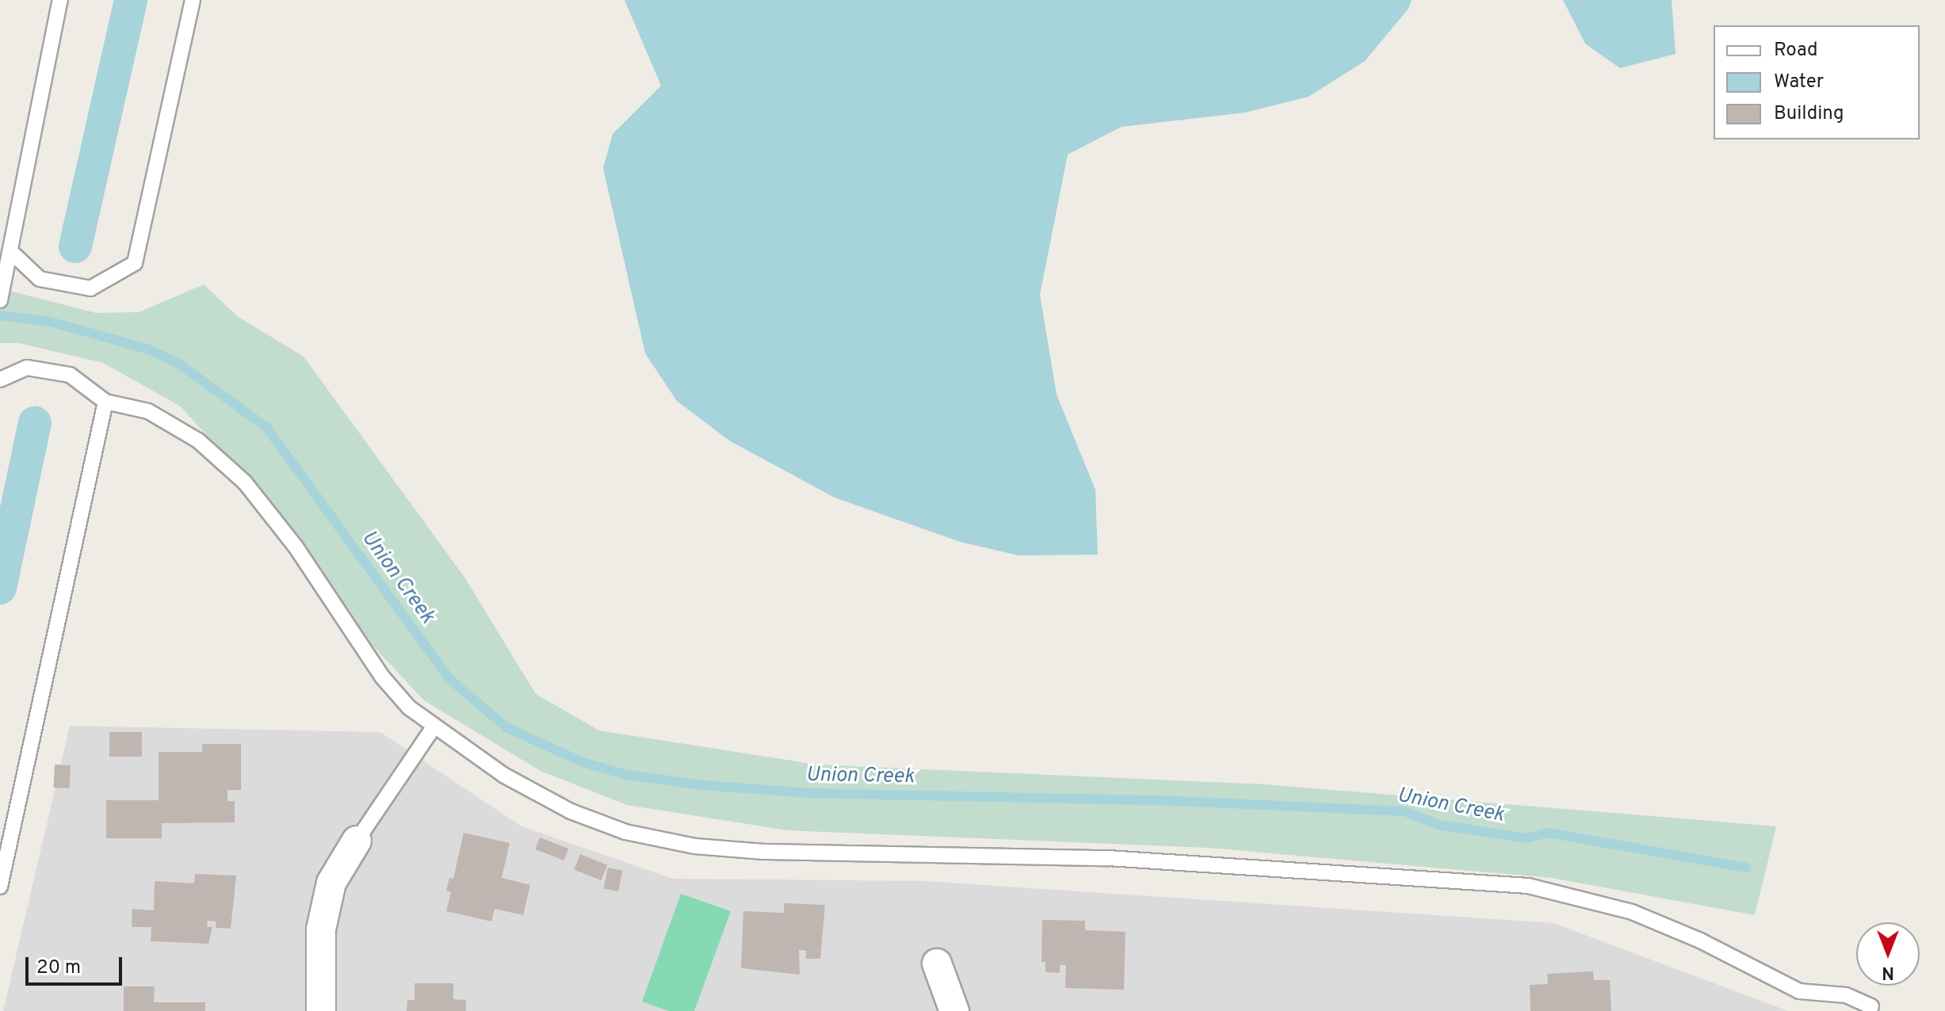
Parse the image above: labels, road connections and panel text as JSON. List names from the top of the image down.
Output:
{
  "water": ["Union Creek"],
  "legend": ["Road", "Water", "Building"],
  "scale_bar": "20 m",
  "north": "bottom"
}
